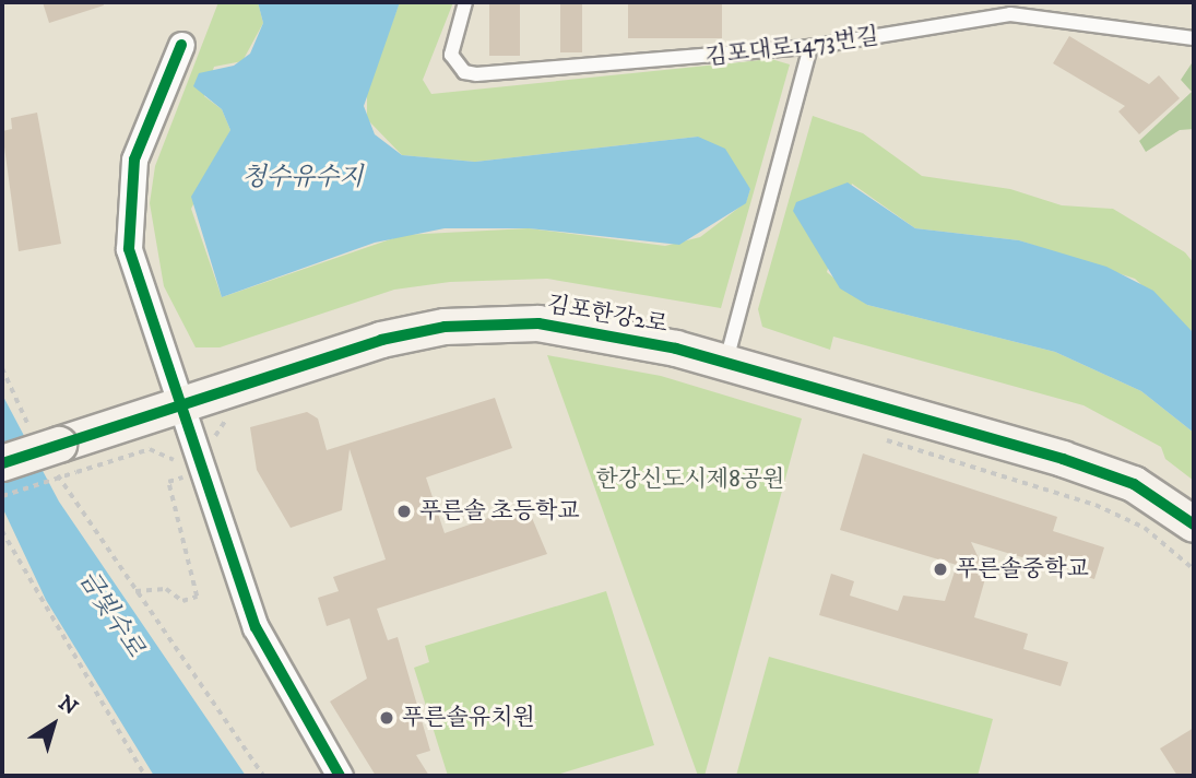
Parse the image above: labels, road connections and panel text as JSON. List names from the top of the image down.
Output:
{
  "streets": {
    "street": ["김포한강2로"],
    "lane": ["김포대로1473번길"]
  },
  "water": ["청수유수지", "금빛수로"],
  "parks": ["한강신도시제8공원"],
  "places": ["푸른솔 초등학교", "푸른솔중학교", "푸른솔유치원"],
  "north": "top right"
}
